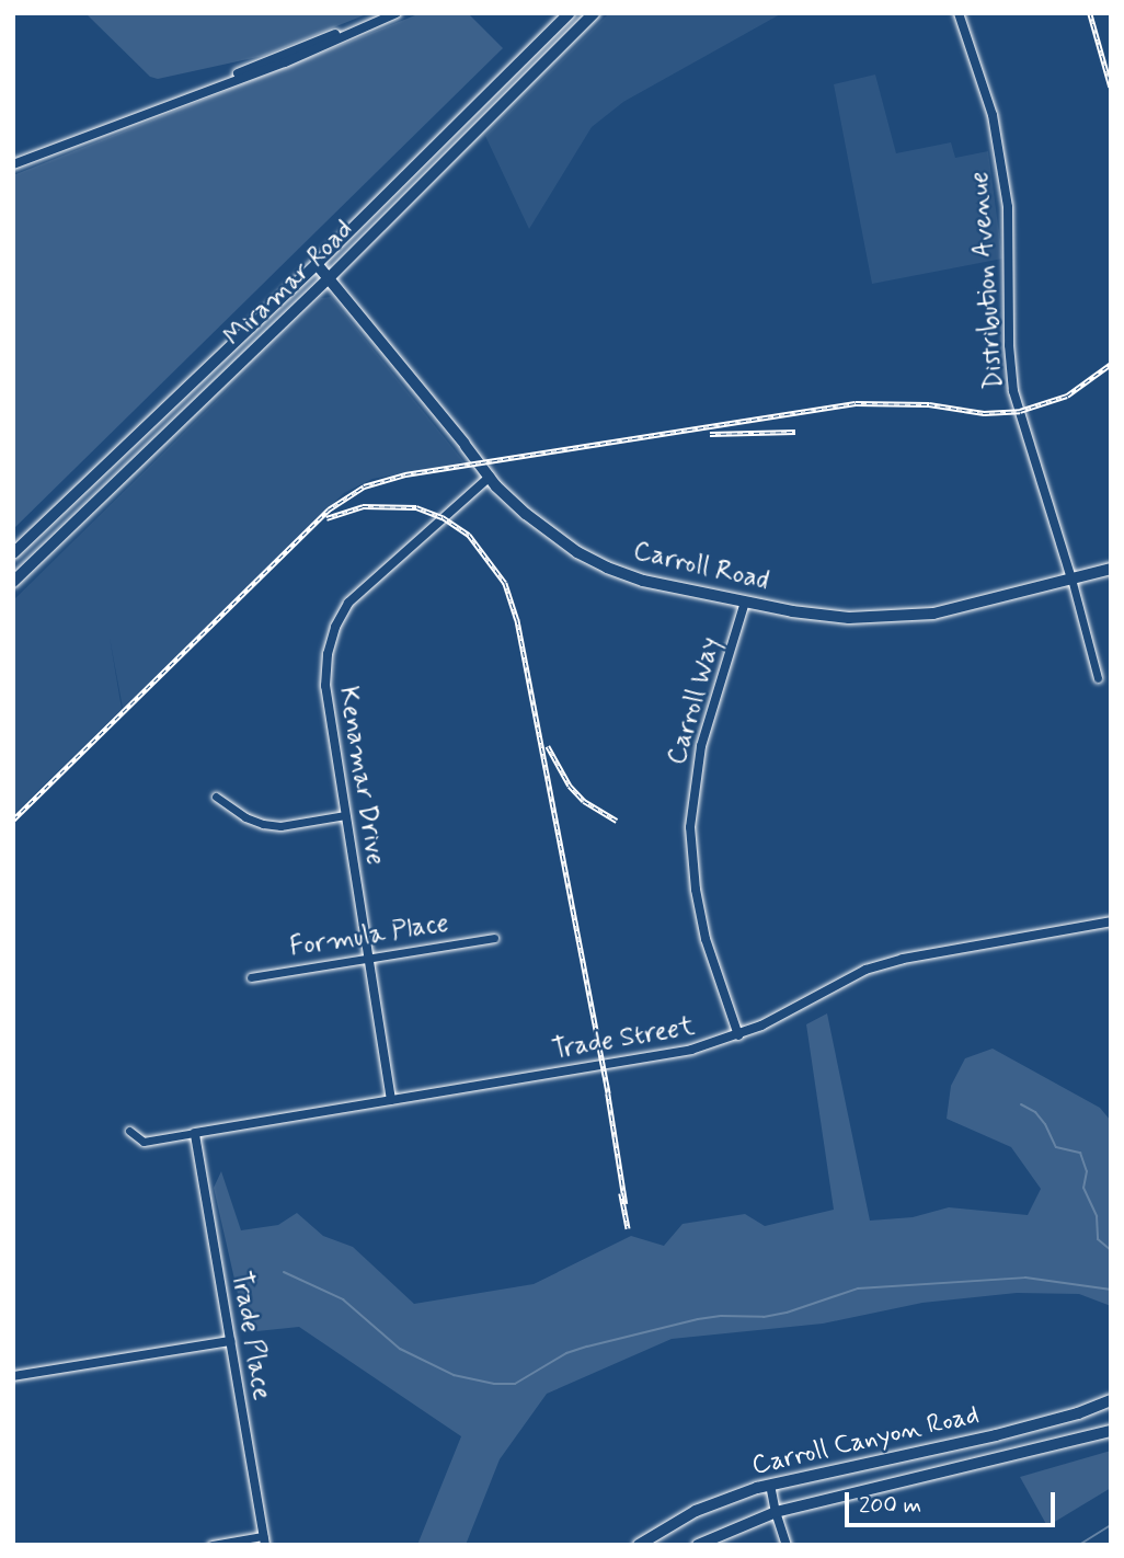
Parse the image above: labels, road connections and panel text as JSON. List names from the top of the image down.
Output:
{
  "streets": {
    "main road": ["Miramar Road", "Carroll Road", "Carroll Canyon Road"],
    "street": [
      "Distribution Avenue",
      "Carroll Way",
      "Kenamar Drive",
      "Formula Place",
      "Trade Street",
      "Trade Place"
    ]
  },
  "crossings": [
    ["Distribution Avenue", "Carroll Road"],
    ["Miramar Road", "Carroll Road"],
    ["Carroll Road", "Carroll Way"],
    ["Carroll Road", "Kenamar Drive"],
    ["Carroll Way", "Trade Street"],
    ["Kenamar Drive", "Formula Place"],
    ["Kenamar Drive", "Trade Street"],
    ["Trade Street", "Trade Place"]
  ],
  "scale_bar": "200 m"
}
